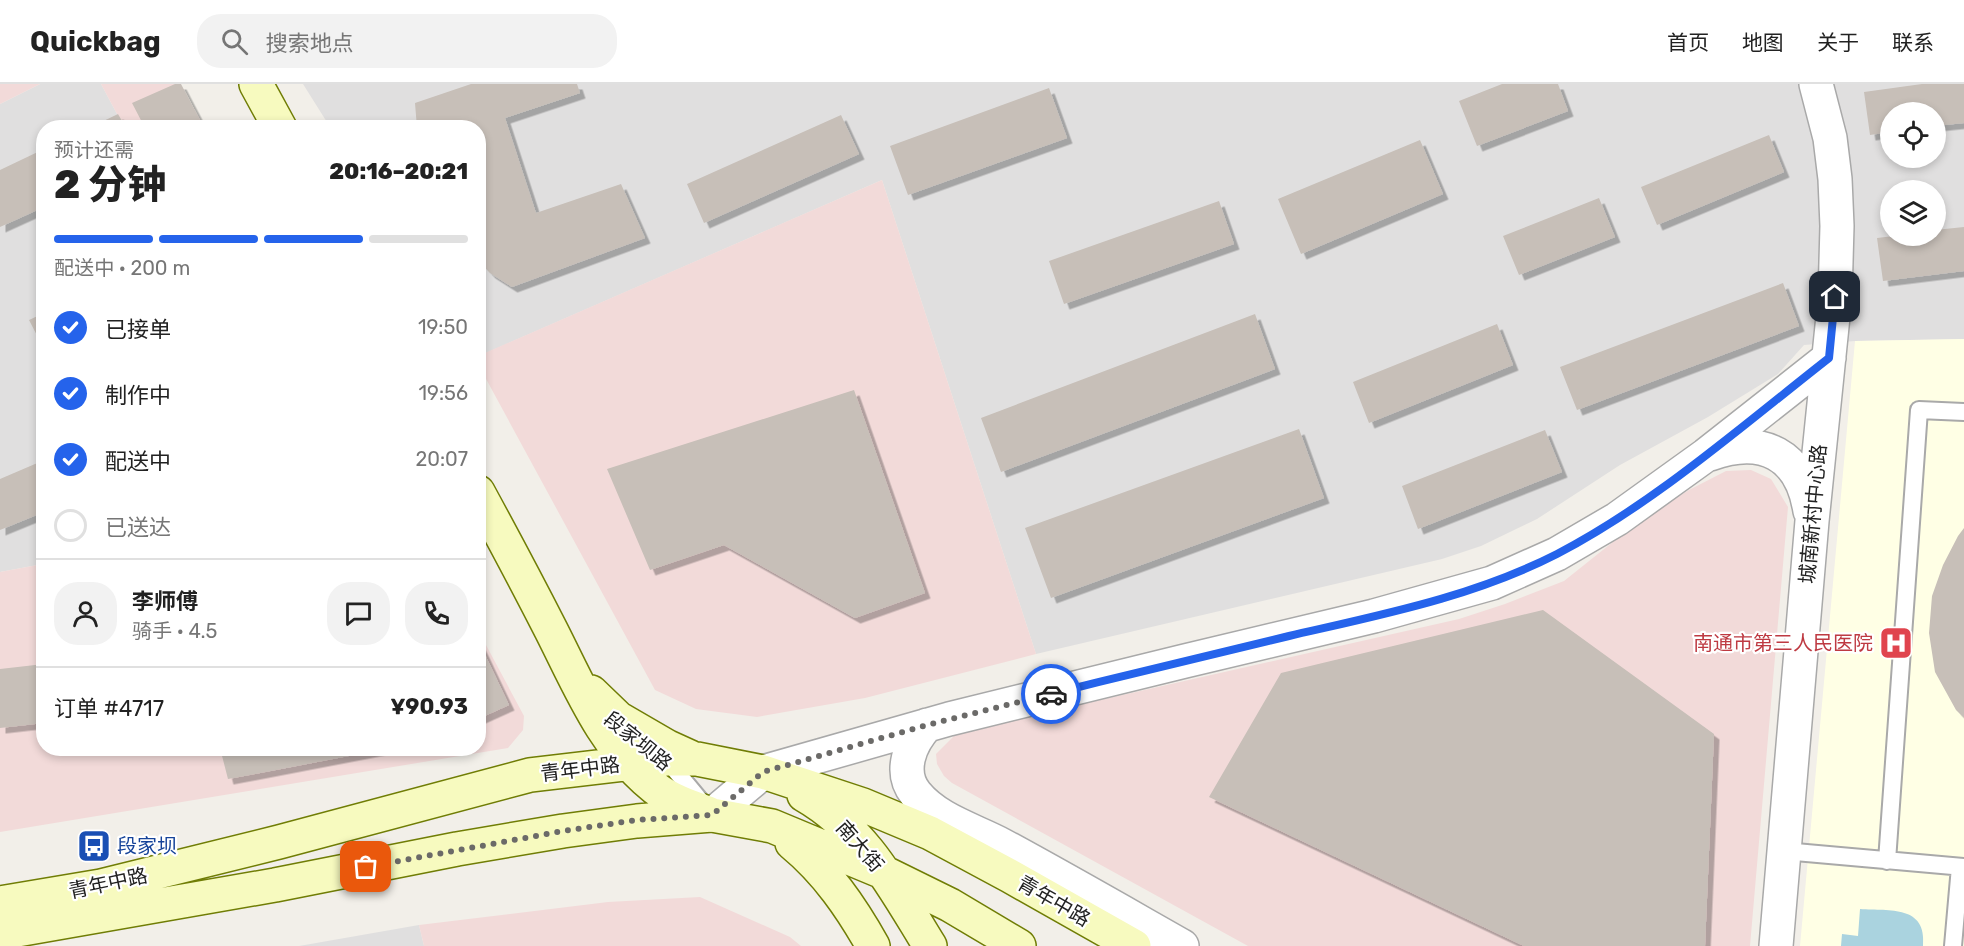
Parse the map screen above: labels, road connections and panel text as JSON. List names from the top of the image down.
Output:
{
  "streets": {
    "main road": ["段家坝路", "青年中路", "南大街"],
    "street": ["城南新村中心路"]
  },
  "crossings": [
    ["段家坝路", "青年中路"],
    ["青年中路", "南大街"]
  ],
  "places": {
    "hospital": ["南通市第三人民医院"],
    "bus stop": ["段家坝"]
  },
  "page": {
    "header": "Quickbag",
    "search": "搜索地点",
    "nav": [
      "首页",
      "地图",
      "关于",
      "联系"
    ],
    "heading": ["2 分钟", "预计还需", "20:16–20:21"],
    "panel": [
      "李师傅",
      "骑手 · 4.5",
      "订单 #4717",
      "¥90.93"
    ],
    "bar": "配送中 · 200 m",
    "list": [
      ["已接单", "19:50"],
      ["制作中", "19:56"],
      ["配送中", "20:07"],
      "已送达"
    ]
  }
}
